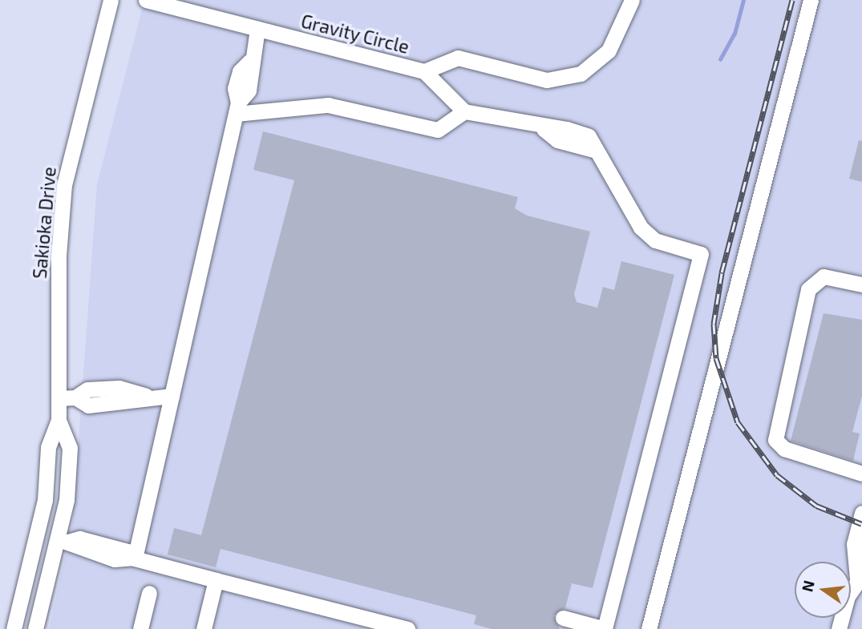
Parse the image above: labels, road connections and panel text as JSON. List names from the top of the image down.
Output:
{
  "streets": {
    "street": ["Gravity Circle", "Sakioka Drive"]
  },
  "north": "left"
}
